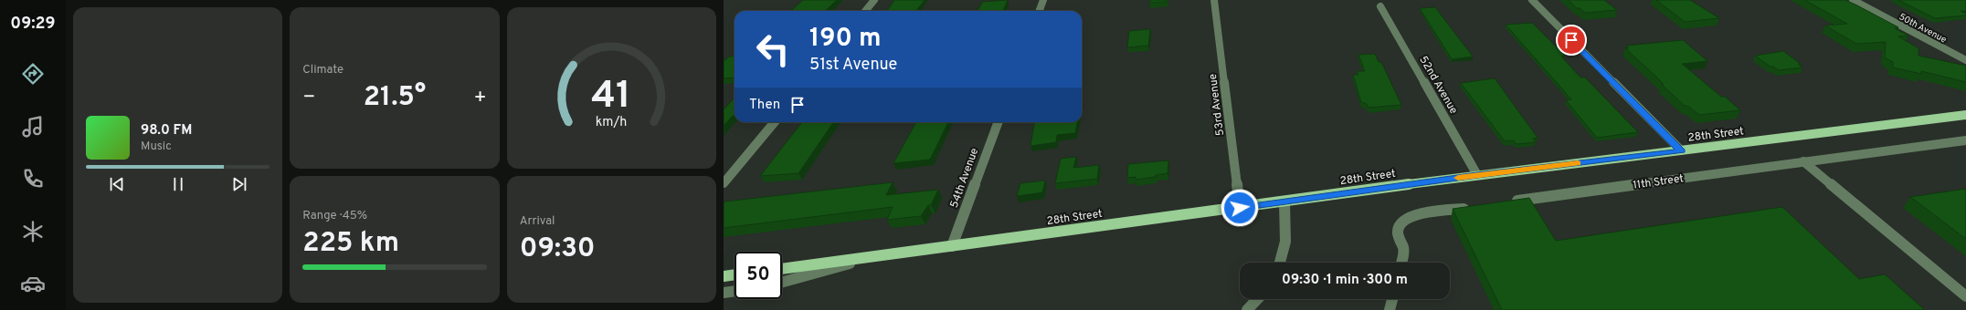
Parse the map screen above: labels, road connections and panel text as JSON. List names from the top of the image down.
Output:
{
  "streets": {
    "main road": ["28th Street"],
    "street": [
      "50th Avenue",
      "52nd Avenue",
      "53rd Avenue",
      "54th Avenue",
      "11th Street"
    ]
  },
  "crossings": [
    ["52nd Avenue", "28th Street"],
    ["53rd Avenue", "28th Street"],
    ["28th Street", "54th Avenue"]
  ],
  "page": {
    "tabs": "09:29",
    "tile": [
      "Climate",
      ["Range · 45%", "225 km"],
      ["Arrival", "09:30"]
    ],
    "turn": ["190 m", "51st Avenue"],
    "heat": ["−", "21.5°", "+"],
    "then": "Then",
    "song": ["98.0 FM", "Music"],
    "limit": "50",
    "trip": "09:30 · 1 min · 300 m",
    "gauge": ["41", "km/h"]
  }
}
